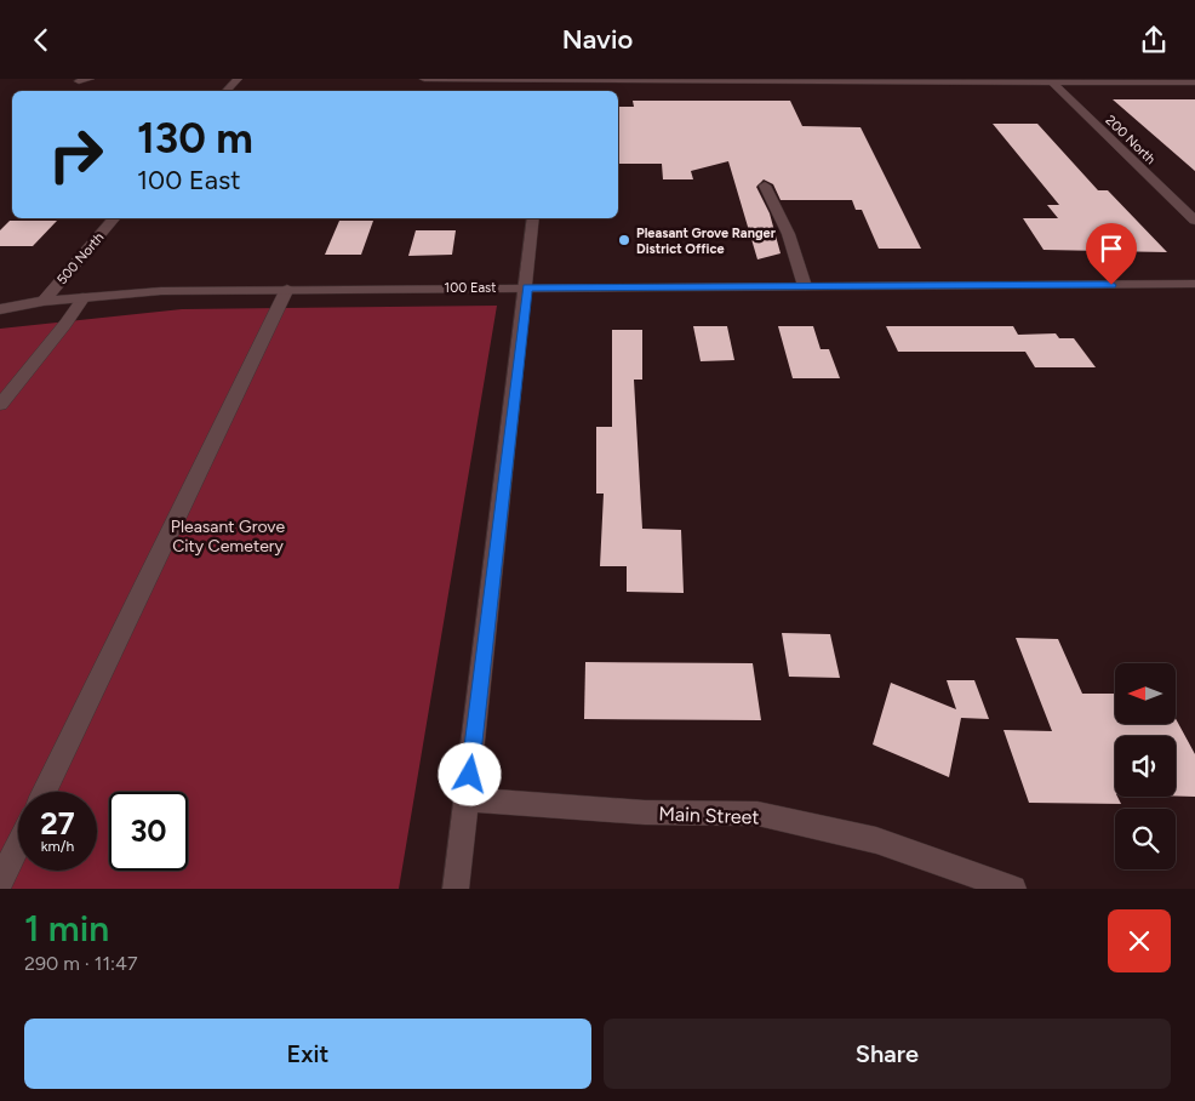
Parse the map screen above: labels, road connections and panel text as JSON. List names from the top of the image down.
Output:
{
  "streets": {
    "street": [
      "200 North",
      "500 North",
      "100 East",
      "Main Street"
    ]
  },
  "crossings": [
    ["500 North", "100 East"]
  ],
  "parks": ["Pleasant Grove City Cemetery"],
  "places": ["Pleasant Grove Ranger District Office"],
  "north": "left",
  "page": {
    "header": "Navio",
    "turn": ["130 m", "100 East"],
    "speed": "27 km/h",
    "limit": "30",
    "heading": ["1 min", "290 m · 11:47"],
    "buttons": ["Exit", "Share"]
  }
}
